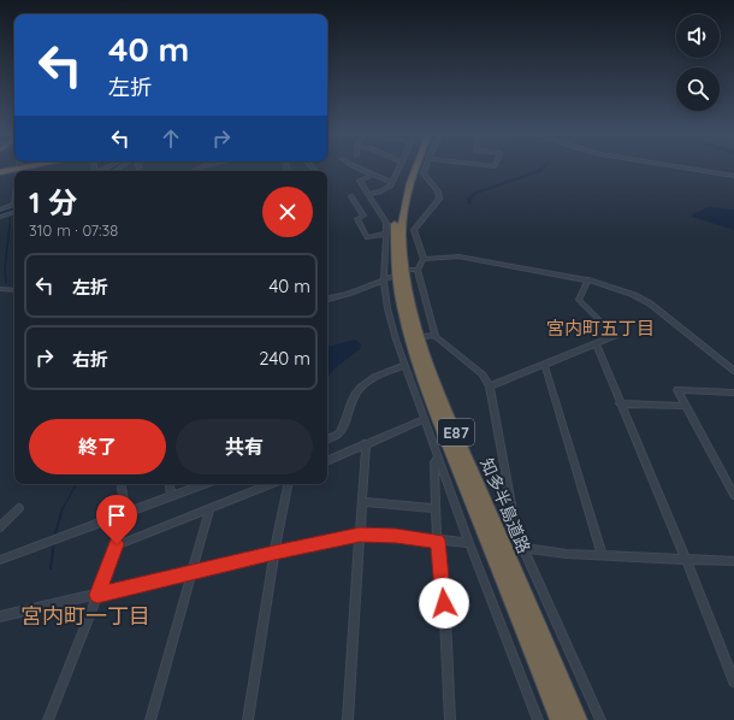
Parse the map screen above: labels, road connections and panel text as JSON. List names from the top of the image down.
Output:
{
  "streets": {
    "highway": ["E87", "知多半島道路"]
  },
  "districts": ["宮内町五丁目", "宮内町一丁目"],
  "page": {
    "turn": ["40 m", "左折"],
    "heading": ["1 分", "310 m · 07:38"],
    "list": [
      {
        "name": "左折",
        "value": "40 m"
      },
      {
        "name": "右折",
        "value": "240 m"
      }
    ],
    "buttons": ["終了", "共有"]
  }
}
